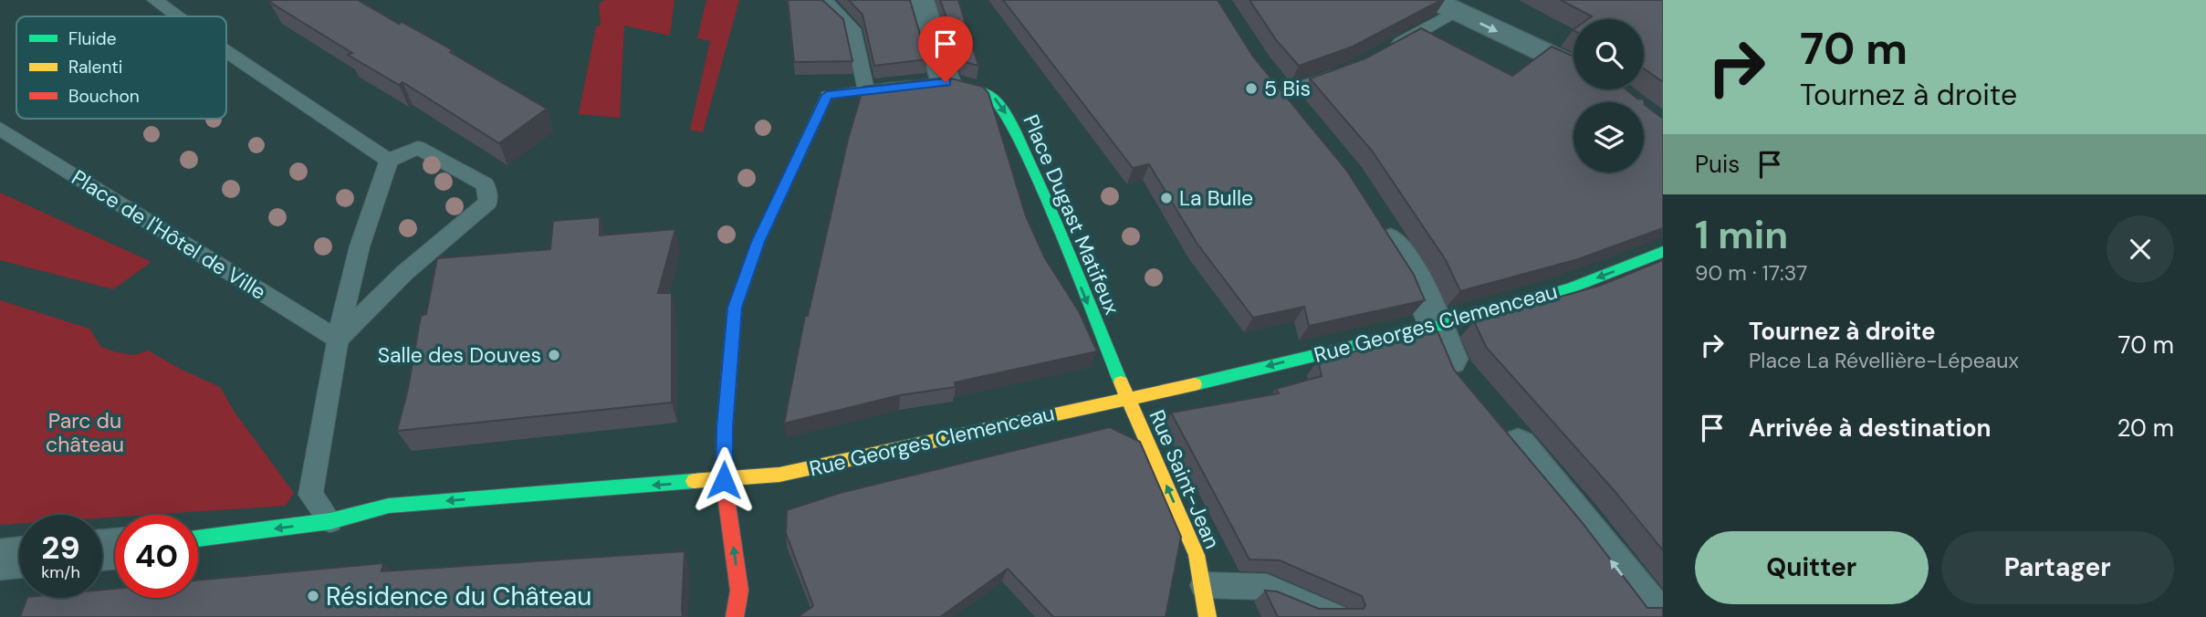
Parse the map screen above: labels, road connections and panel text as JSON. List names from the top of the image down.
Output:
{
  "streets": {
    "street": ["Place Dugast Matifeux", "Rue Georges Clemenceau", "Rue Saint-Jean"],
    "lane": ["Place de l'Hôtel de Ville"]
  },
  "crossings": [
    ["Place Dugast Matifeux", "Rue Georges Clemenceau"],
    ["Place Dugast Matifeux", "Rue Saint-Jean"],
    ["Rue Georges Clemenceau", "Rue Saint-Jean"]
  ],
  "one_way": ["Place Dugast Matifeux", "Rue Georges Clemenceau", "Rue Saint-Jean"],
  "parks": ["Parc du château"],
  "places": [
    "5 Bis",
    "La Bulle",
    "Salle des Douves",
    "Résidence du Château"
  ],
  "legend": ["Fluide", "Ralenti", "Bouchon"],
  "page": {
    "turn": ["70 m", "Tournez à droite"],
    "then": "Puis",
    "heading": ["1 min", "90 m · 17:37"],
    "list": [
      {
        "name": "Tournez à droite",
        "note": "Place La Révellière-Lépeaux",
        "value": "70 m"
      },
      {
        "name": "Arrivée à destination",
        "value": "20 m"
      }
    ],
    "speed": "29 km/h",
    "limit": "40",
    "buttons": ["Quitter", "Partager"]
  }
}
